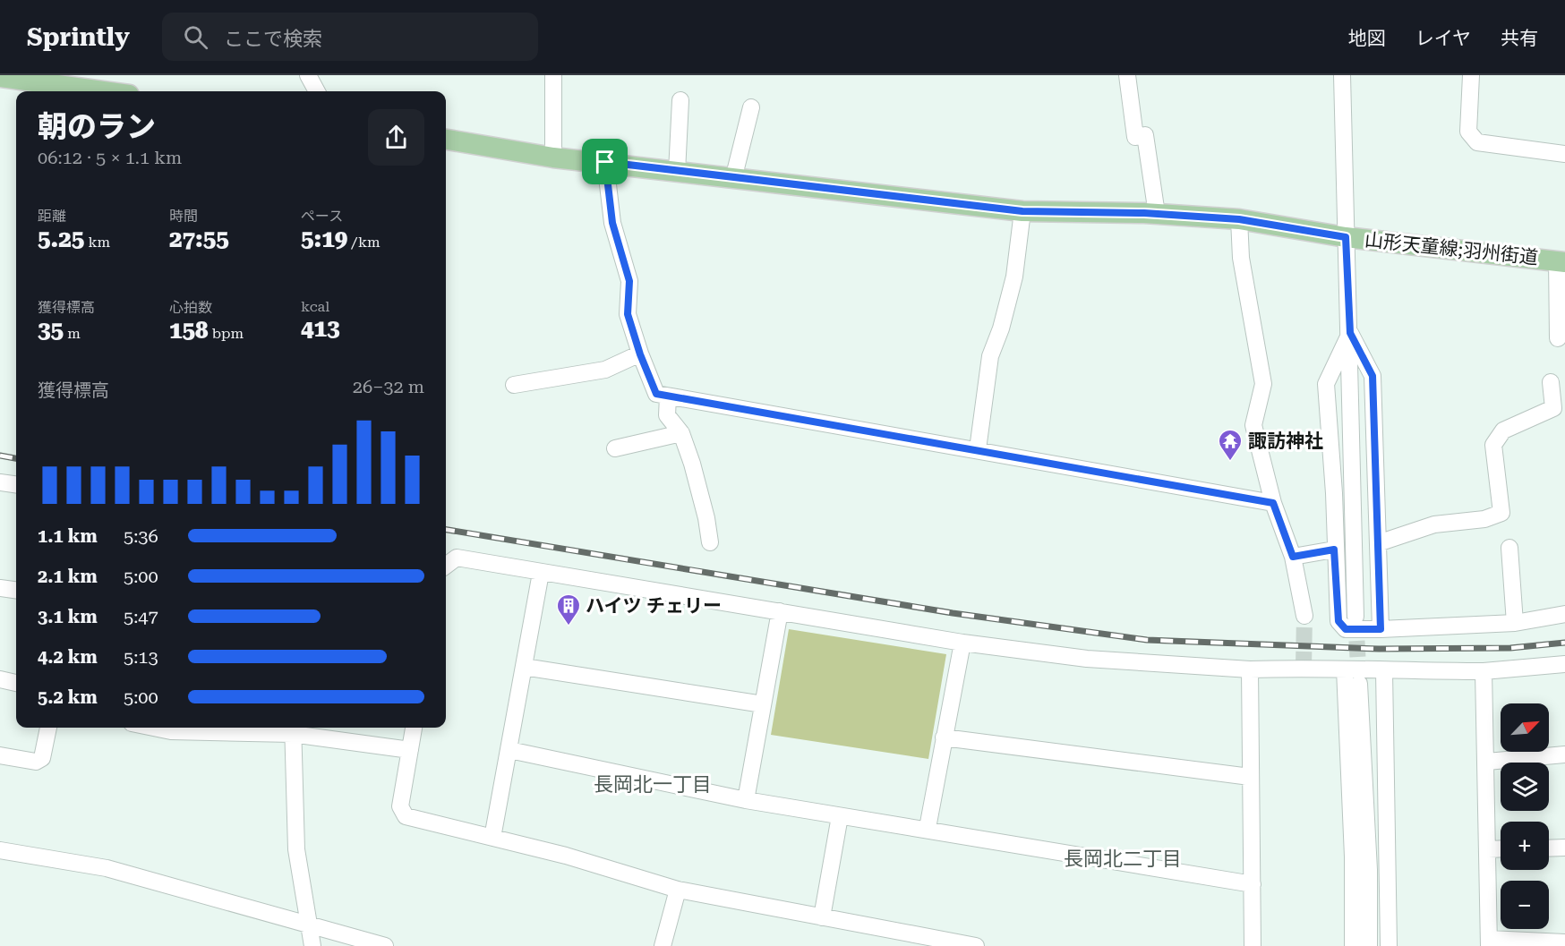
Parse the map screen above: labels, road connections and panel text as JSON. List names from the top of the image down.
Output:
{
  "streets": {
    "main road": ["山形天童線;羽州街道"]
  },
  "districts": ["長岡北一丁目", "長岡北二丁目"],
  "places": {
    "temple": ["諏訪神社"],
    "building": ["ハイツ チェリー"]
  },
  "north": "top right",
  "page": {
    "header": "Sprintly",
    "search": "ここで検索",
    "nav": ["地図", "レイヤ", "共有"],
    "heading": ["朝のラン", "06:12 · 5 × 1.1 km"],
    "stats": [
      ["距離", "5.25 km"],
      ["時間", "27:55"],
      ["ペース", "5:19 /km"],
      ["獲得標高", "35 m"],
      ["心拍数", "158 bpm"],
      ["kcal", "413"]
    ],
    "chart": ["獲得標高", "26–32 m"],
    "list": [
      {
        "name": "1.1 km",
        "note": "5:36"
      },
      {
        "name": "2.1 km",
        "note": "5:00"
      },
      {
        "name": "3.1 km",
        "note": "5:47"
      },
      {
        "name": "4.2 km",
        "note": "5:13"
      },
      {
        "name": "5.2 km",
        "note": "5:00"
      }
    ],
    "map_buttons": ["+", "−"]
  }
}
